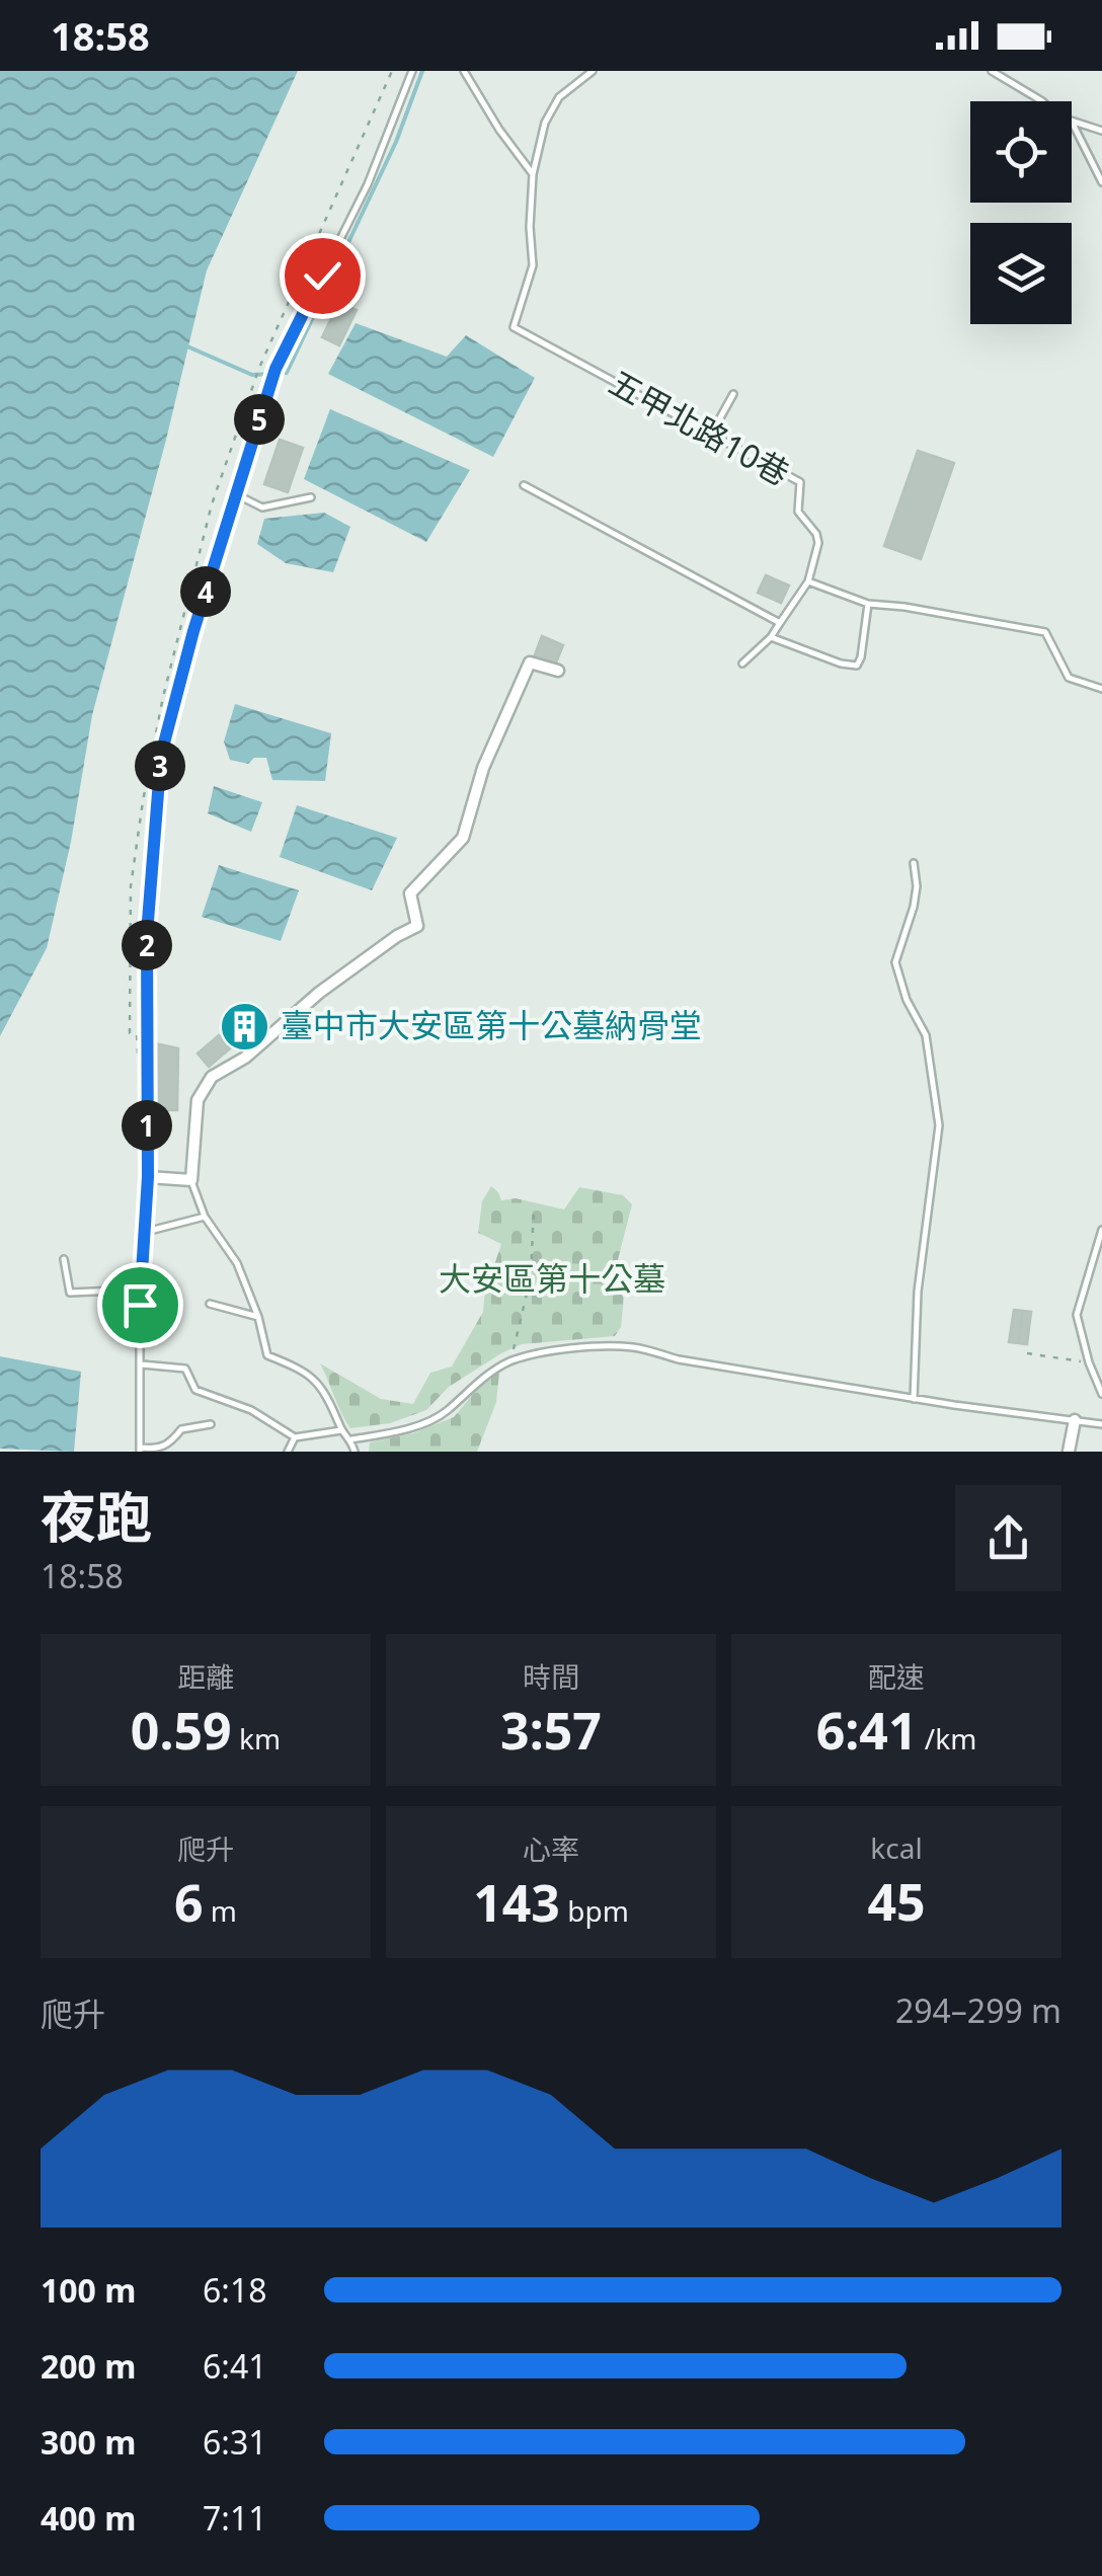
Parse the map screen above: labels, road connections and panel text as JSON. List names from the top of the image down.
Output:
{
  "streets": {
    "lane": ["五甲北路10巷"]
  },
  "parks": ["大安區第十公墓"],
  "places": {
    "building": ["臺中市大安區第十公墓納骨堂"]
  },
  "page": {
    "status": "18:58",
    "pins": [
      "5",
      "4",
      "3",
      "2",
      "1"
    ],
    "heading": ["夜跑", "18:58"],
    "stats": [
      ["距離", "0.59 km"],
      ["時間", "3:57"],
      ["配速", "6:41 /km"],
      ["爬升", "6 m"],
      ["心率", "143 bpm"],
      ["kcal", "45"]
    ],
    "chart": ["爬升", "294–299 m"],
    "list": [
      {
        "name": "100 m",
        "note": "6:18"
      },
      {
        "name": "200 m",
        "note": "6:41"
      },
      {
        "name": "300 m",
        "note": "6:31"
      },
      {
        "name": "400 m",
        "note": "7:11"
      }
    ]
  }
}
